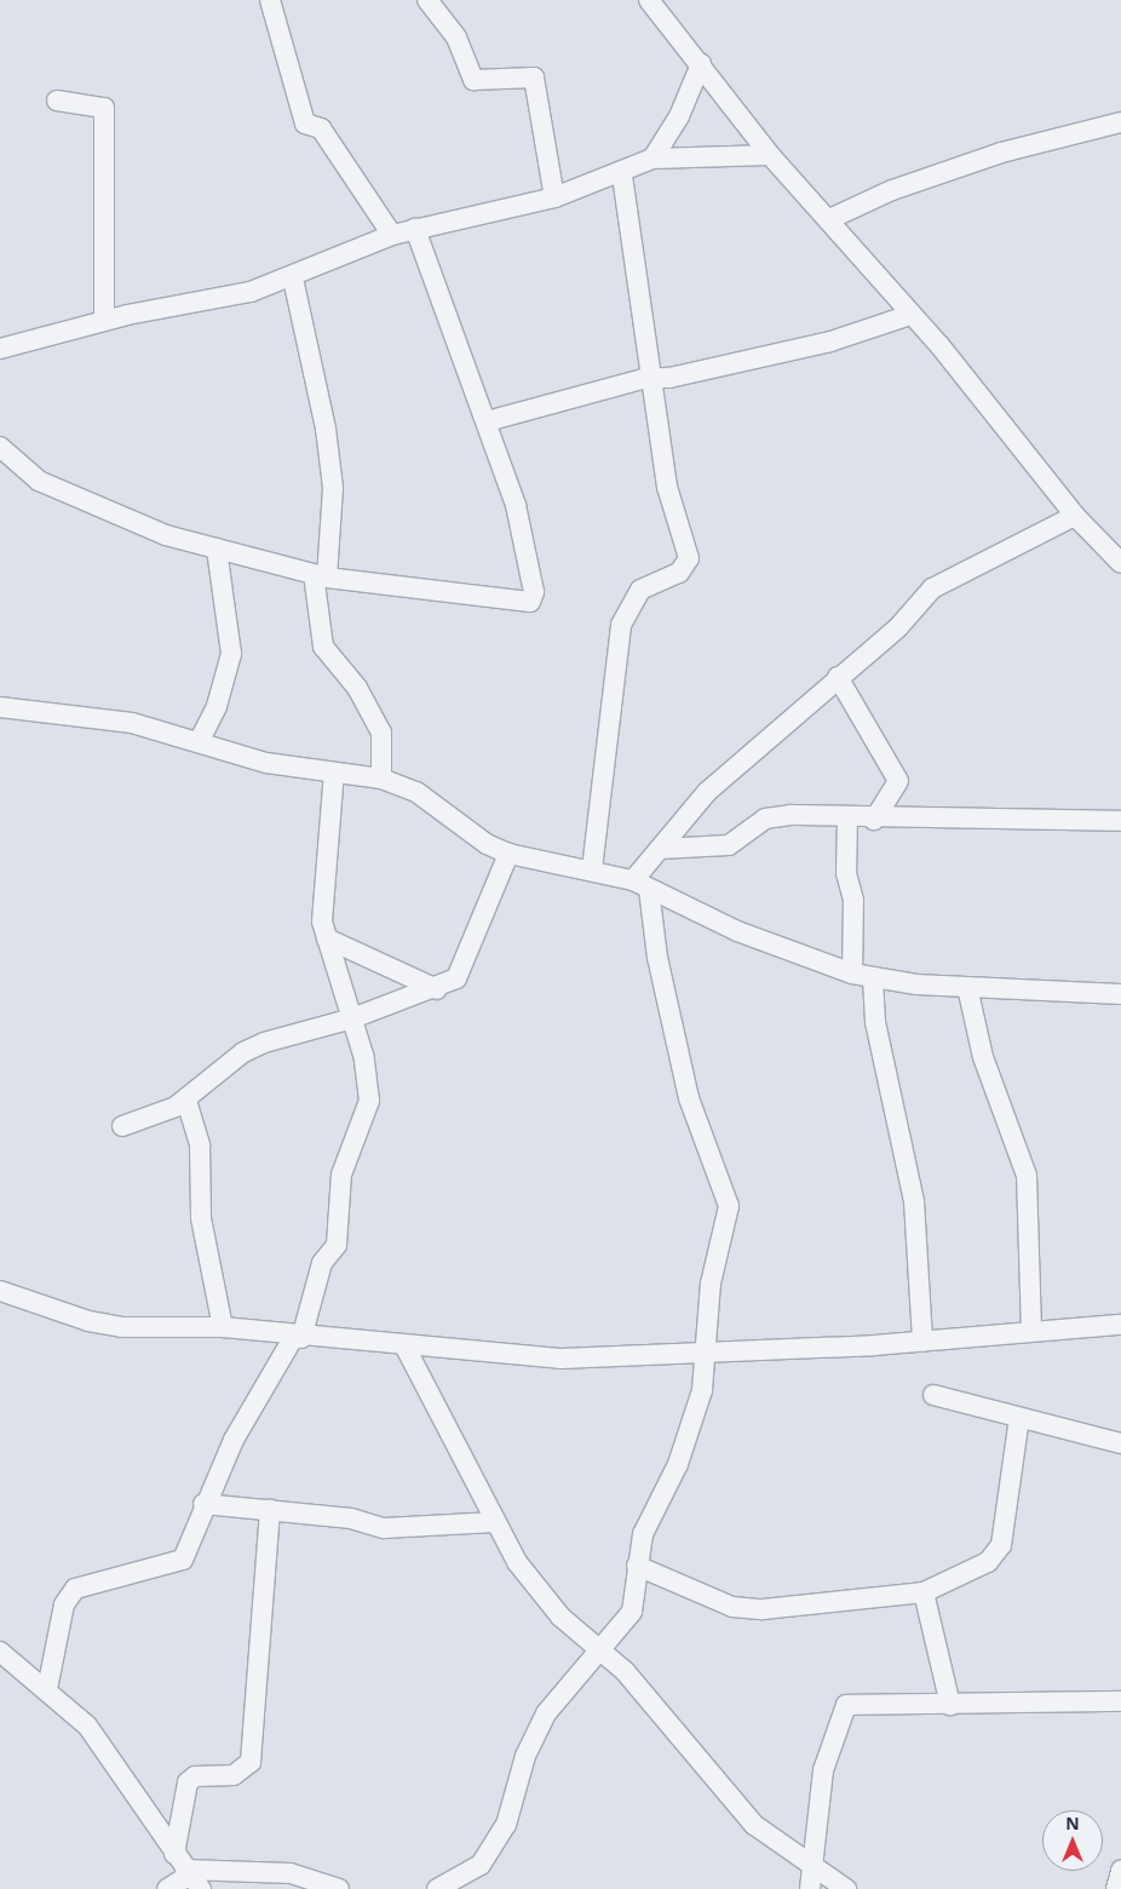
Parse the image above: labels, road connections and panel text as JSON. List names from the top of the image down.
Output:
{
  "north": "top"
}
